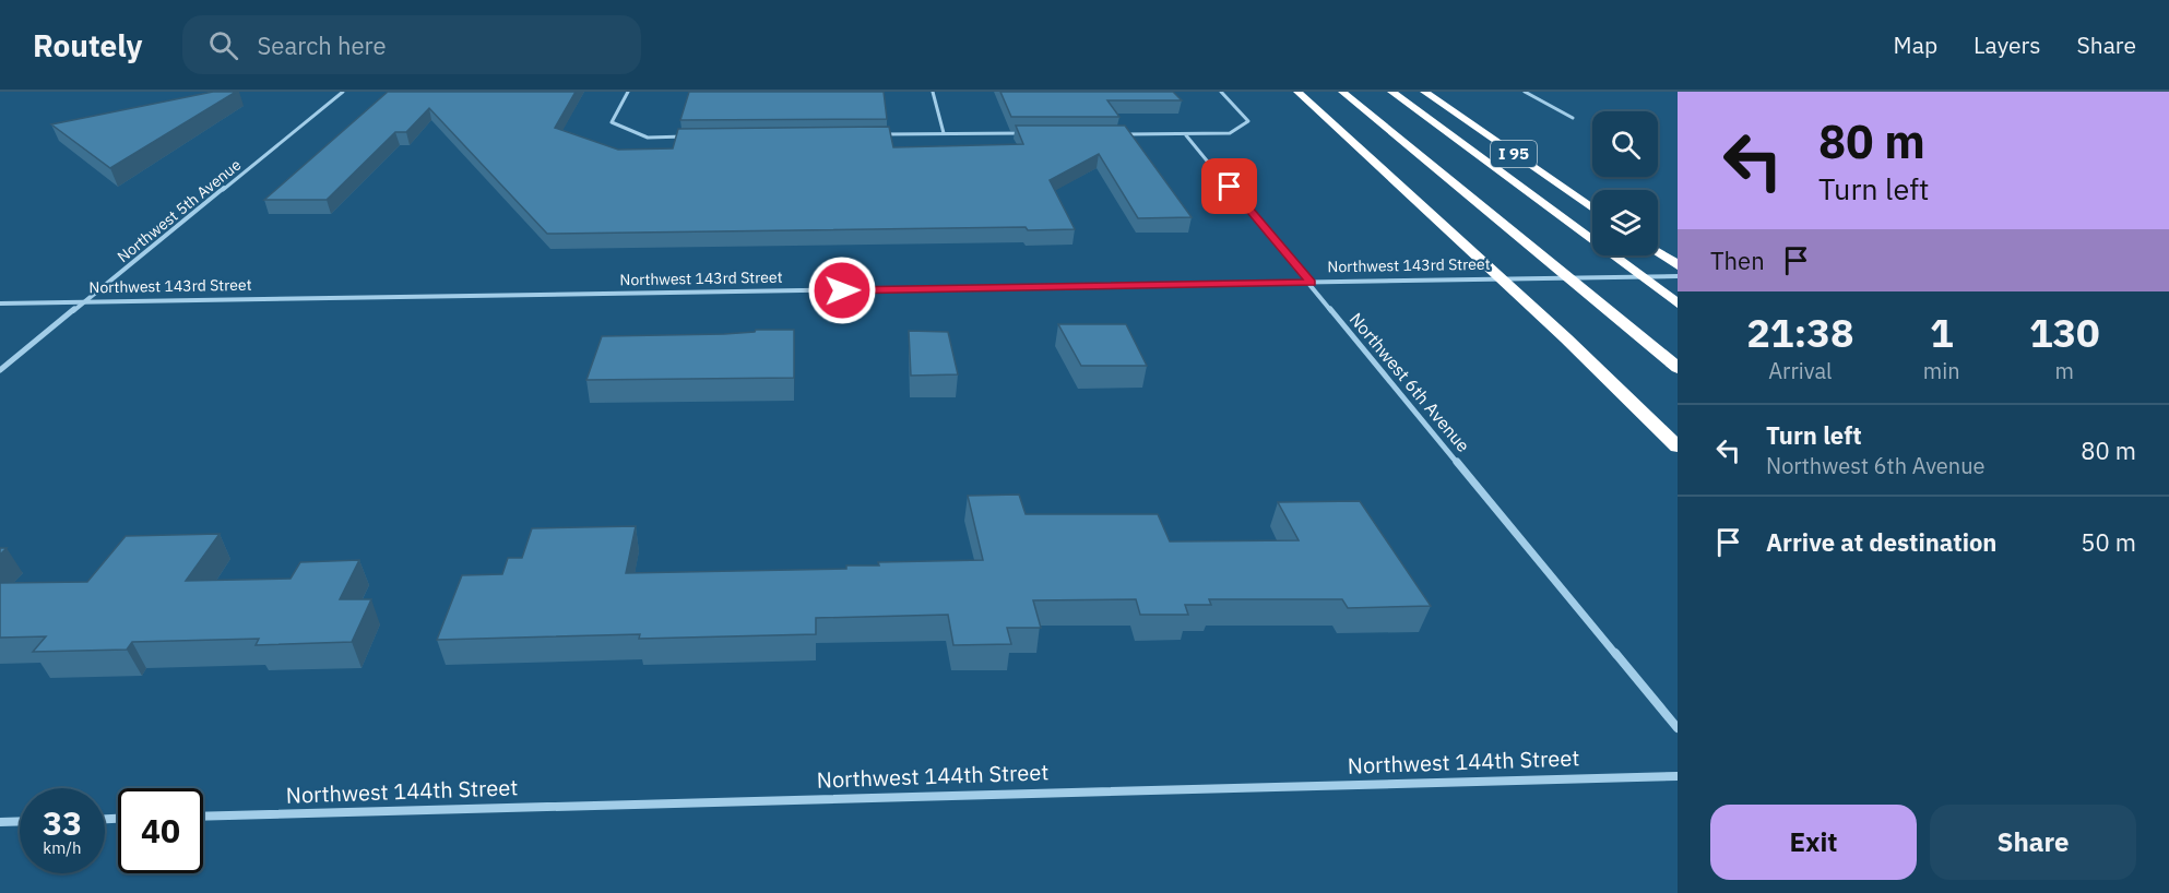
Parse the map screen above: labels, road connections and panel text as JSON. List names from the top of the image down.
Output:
{
  "streets": {
    "highway": ["I 95"],
    "street": [
      "Northwest 5th Avenue",
      "Northwest 143rd Street",
      "Northwest 6th Avenue",
      "Northwest 144th Street"
    ]
  },
  "crossings": [
    ["Northwest 5th Avenue", "Northwest 143rd Street"],
    ["Northwest 143rd Street", "Northwest 6th Avenue"]
  ],
  "page": {
    "header": "Routely",
    "search": "Search here",
    "nav": ["Map", "Layers", "Share"],
    "turn": ["80 m", "Turn left"],
    "then": "Then",
    "eta": [
      "21:38",
      "Arrival",
      "1",
      "min",
      "130",
      "m"
    ],
    "list": [
      {
        "name": "Turn left",
        "note": "Northwest 6th Avenue",
        "value": "80 m"
      },
      {
        "name": "Arrive at destination",
        "value": "50 m"
      }
    ],
    "speed": "33 km/h",
    "limit": "40",
    "buttons": ["Exit", "Share"]
  }
}
